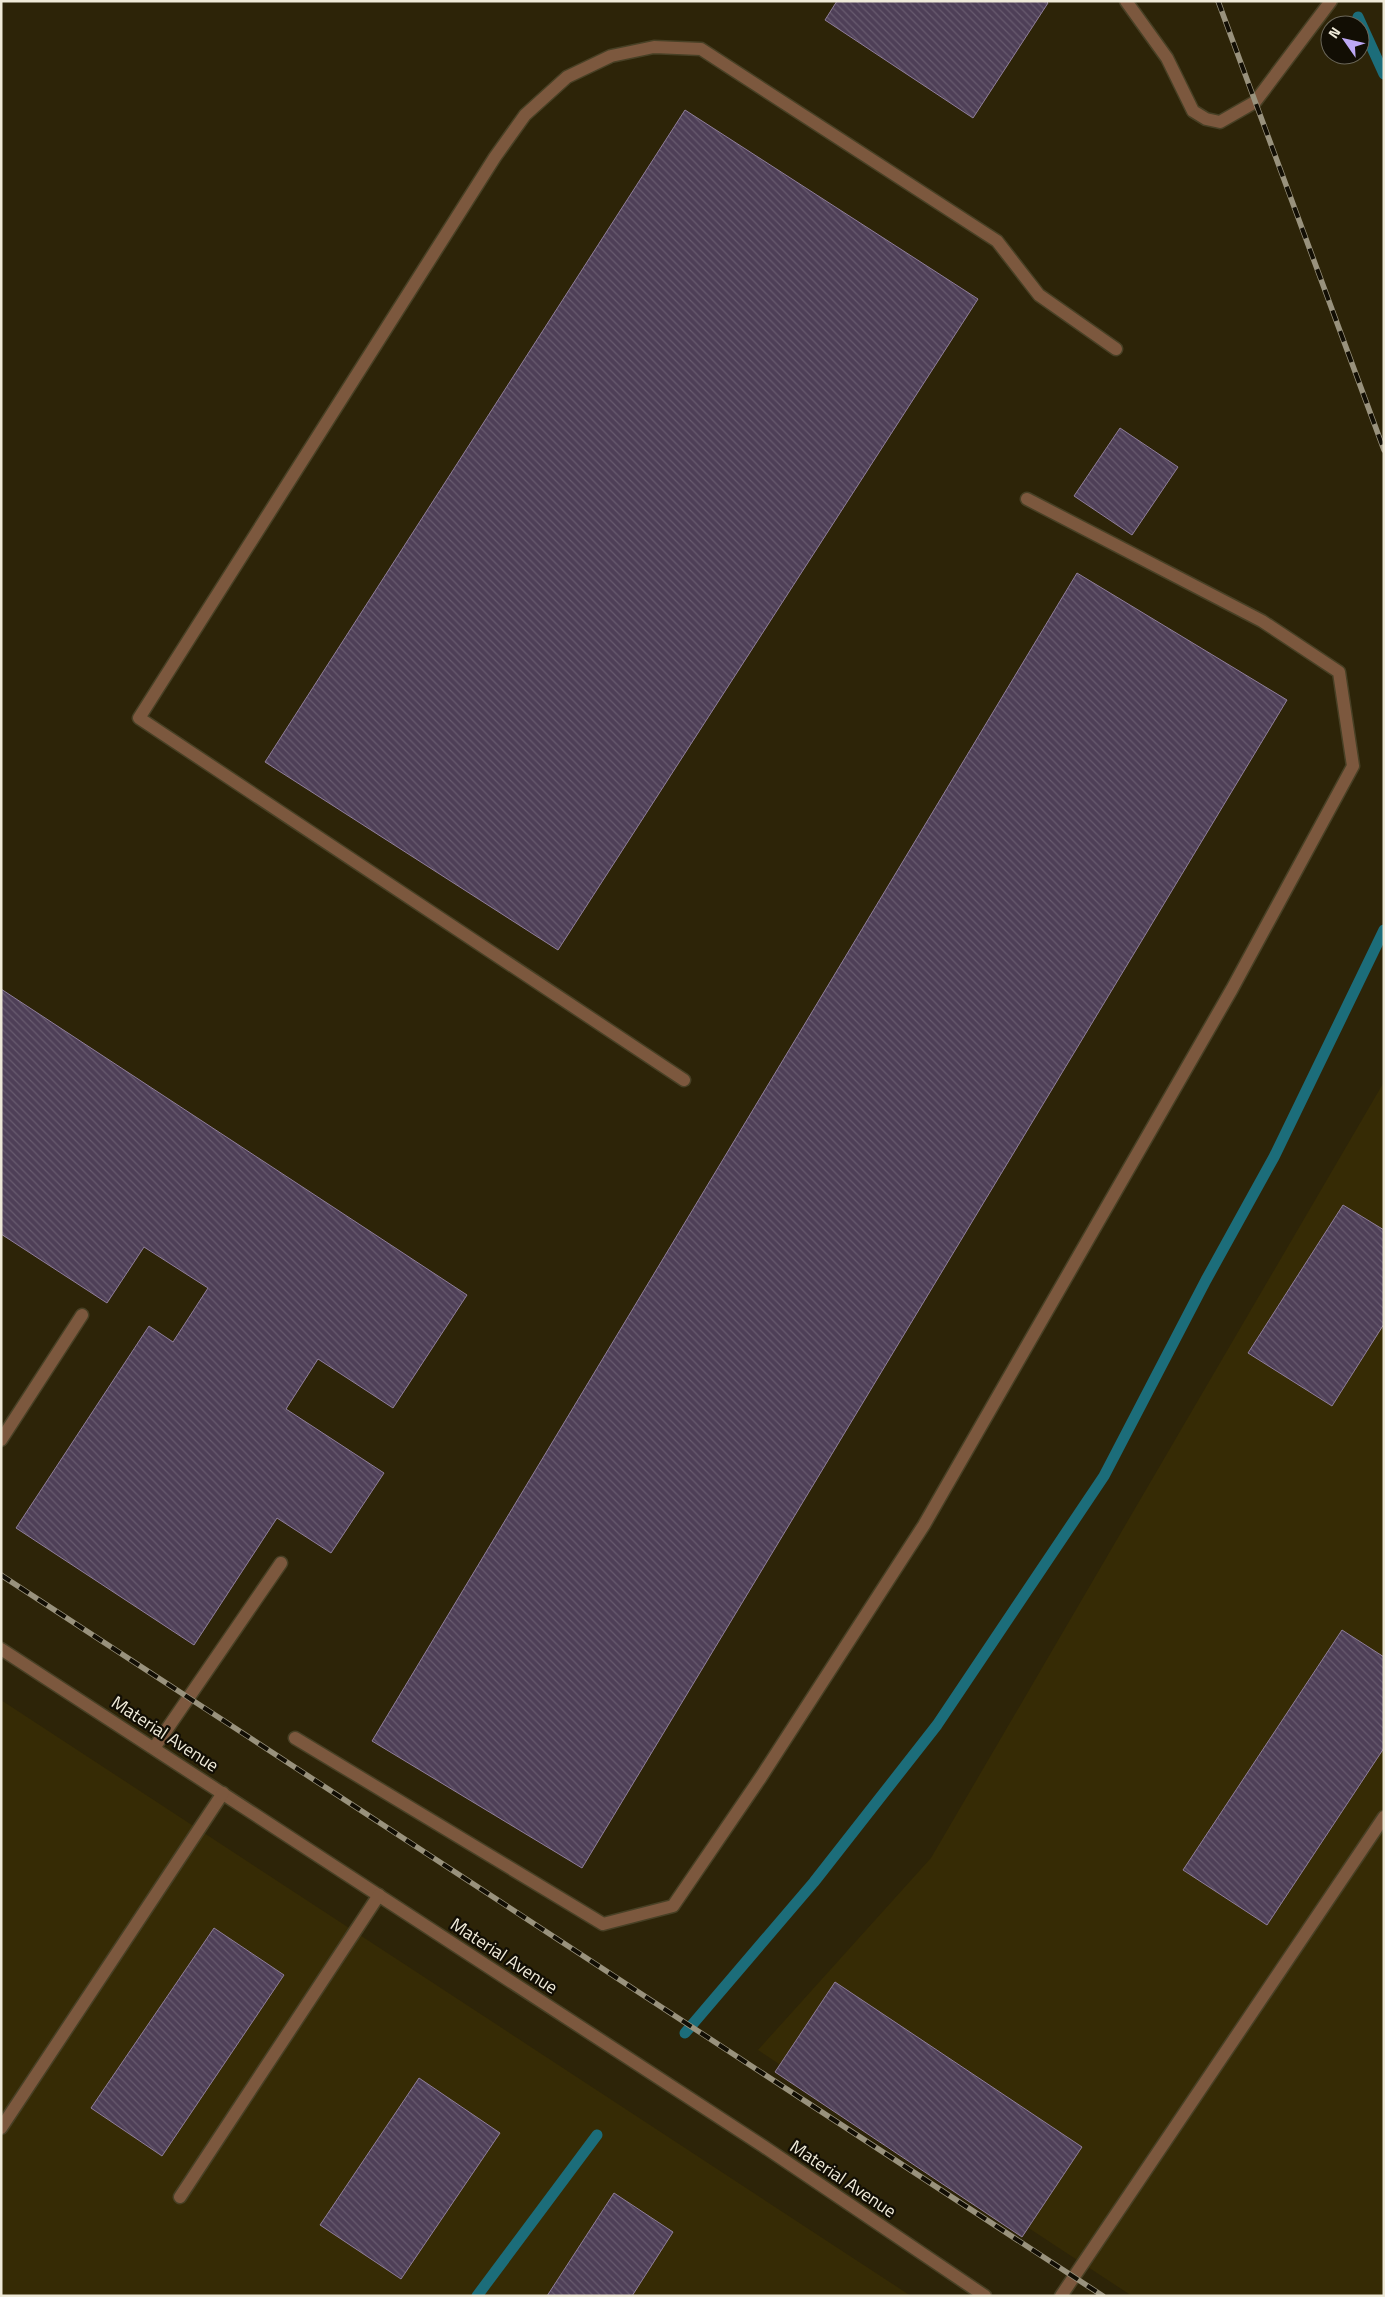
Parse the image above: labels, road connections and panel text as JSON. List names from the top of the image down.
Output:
{
  "streets": {
    "street": ["Material Avenue"]
  },
  "north": "top left"
}
